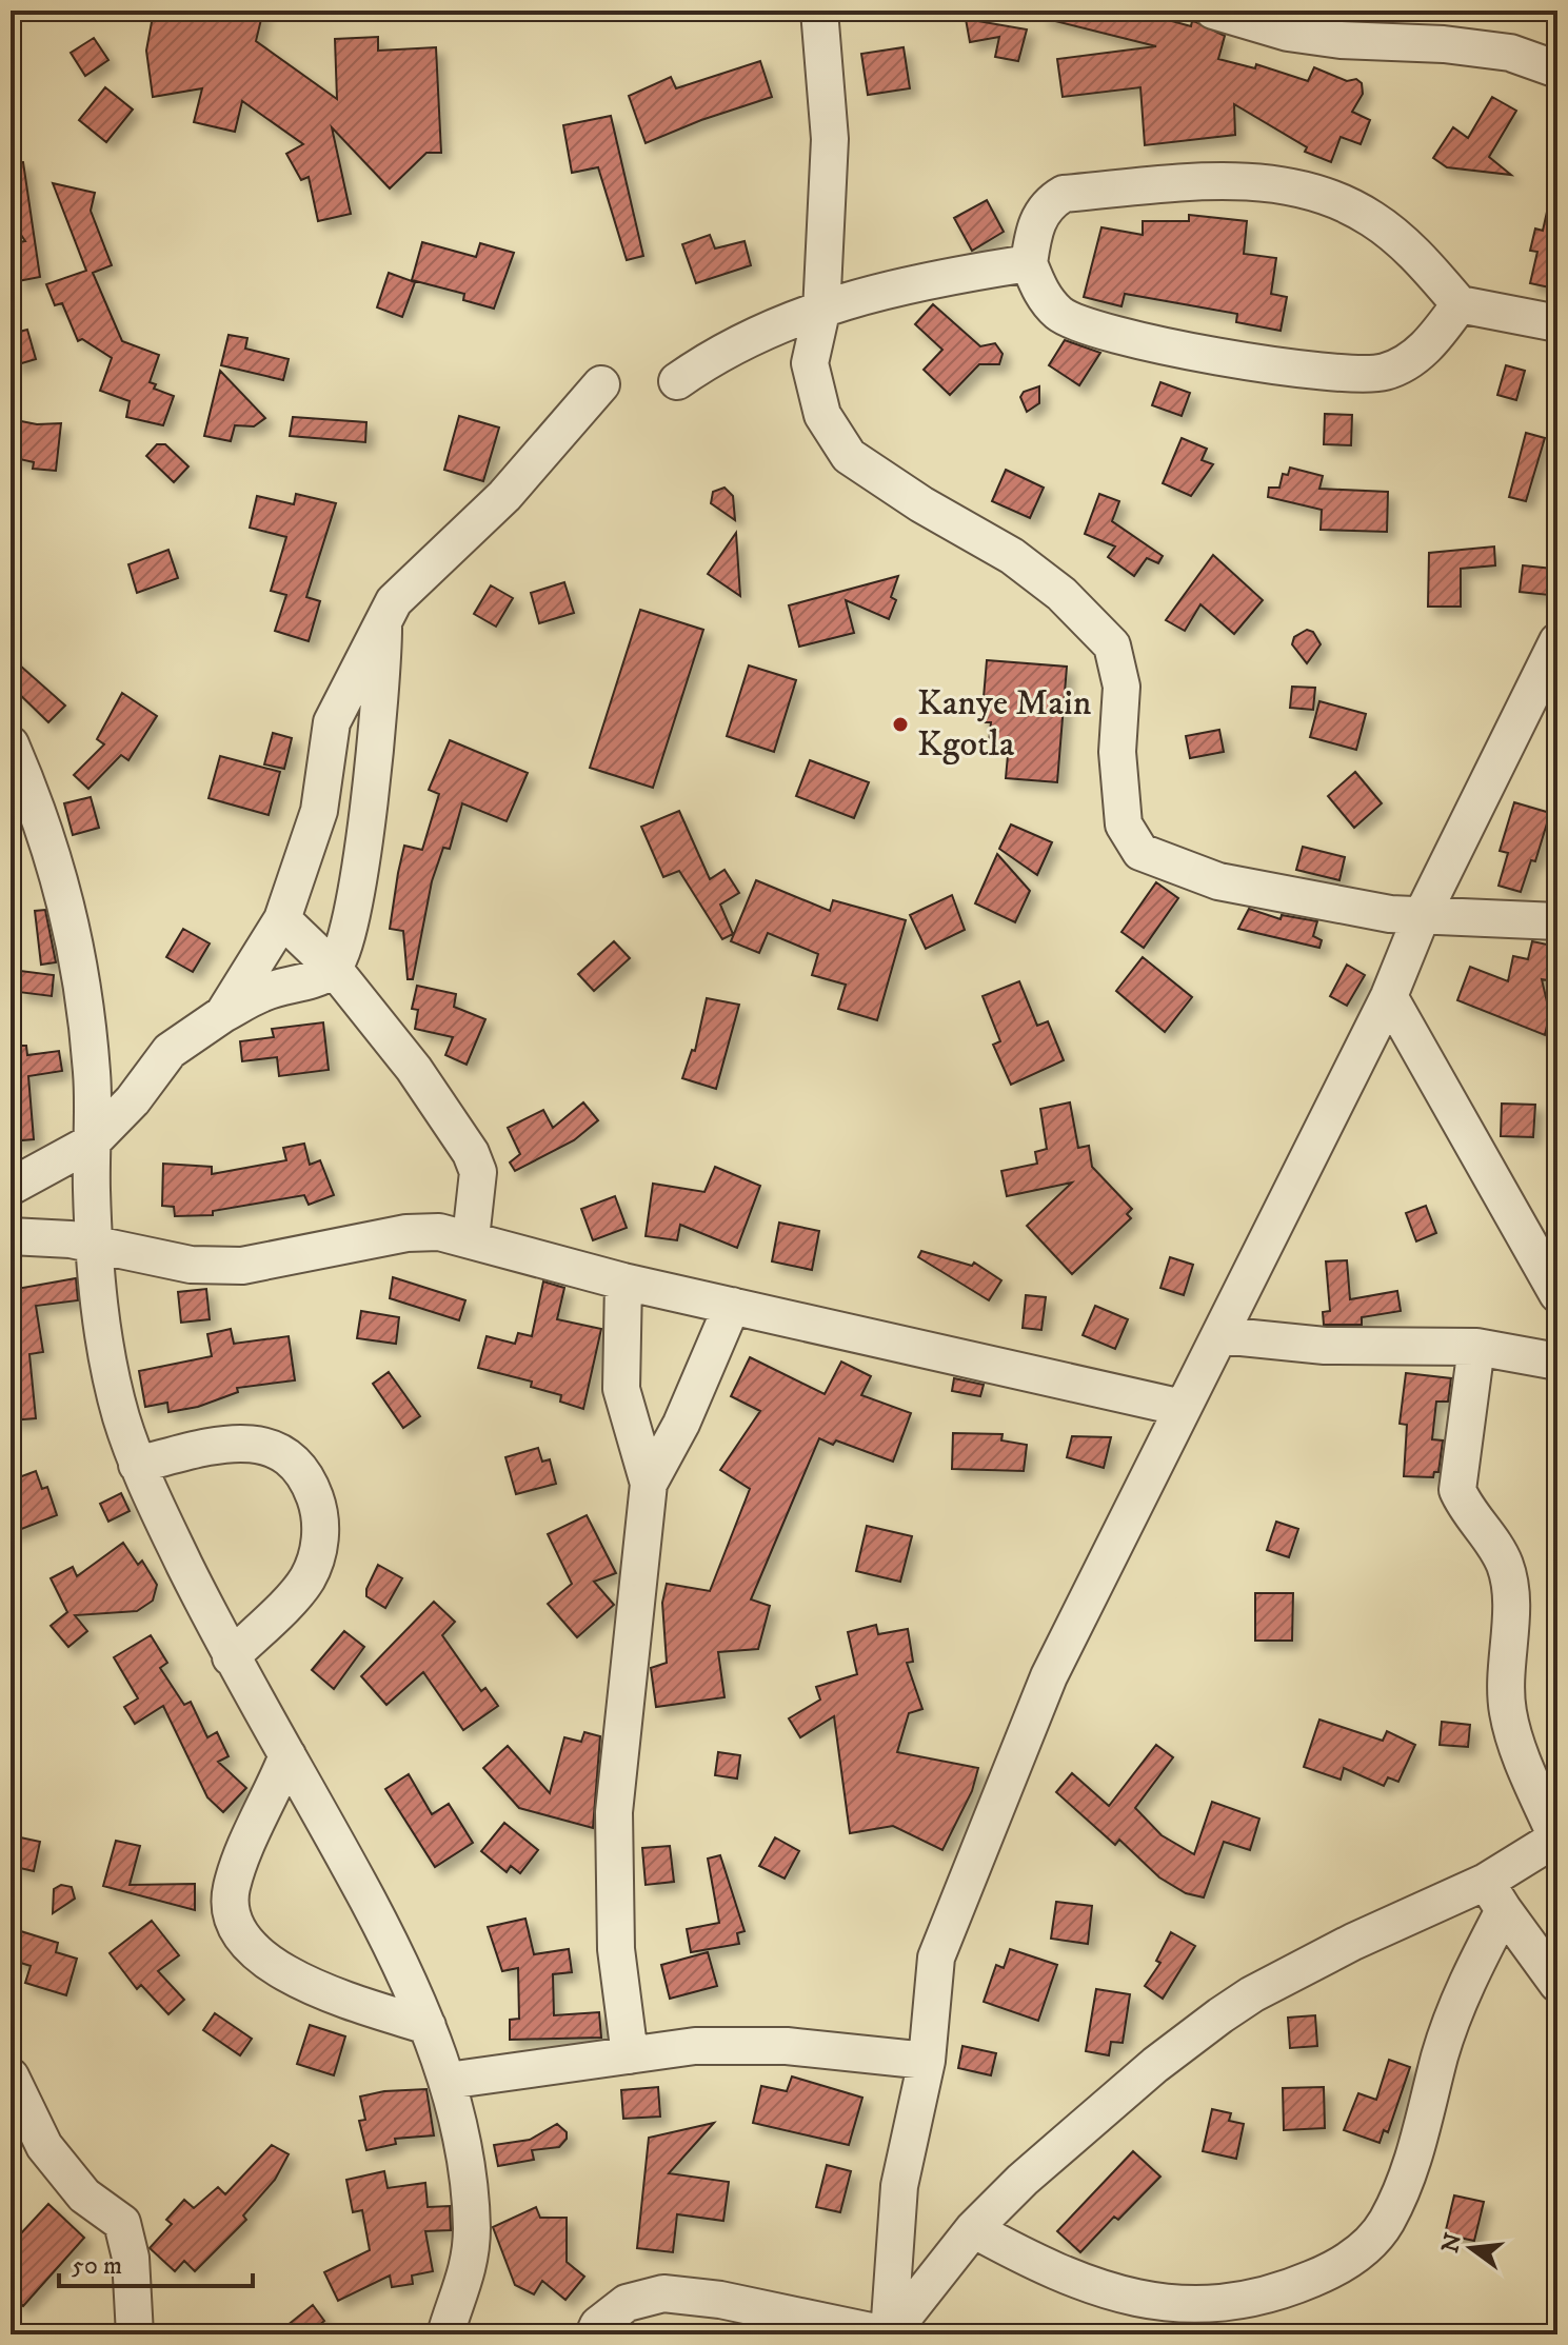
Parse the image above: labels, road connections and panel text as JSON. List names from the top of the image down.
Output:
{
  "places": ["Kanye Main Kgotla"],
  "scale_bar": "50 m",
  "north": "left"
}
